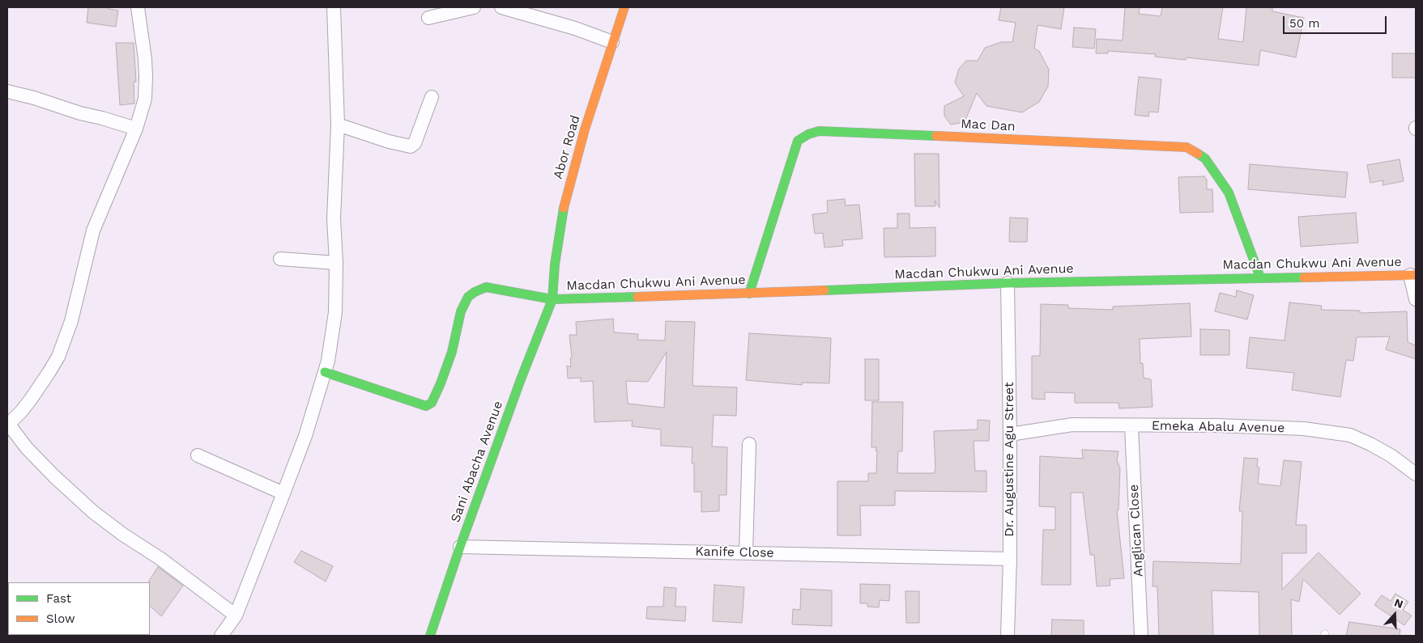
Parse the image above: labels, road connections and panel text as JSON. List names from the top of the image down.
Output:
{
  "streets": {
    "street": [
      "Mac Dan",
      "Abor Road",
      "Macdan Chukwu Ani Avenue",
      "Emeka Abalu Avenue",
      "Dr. Augustine Agu Street",
      "Sani Abacha Avenue",
      "Anglican Close",
      "Kanife Close"
    ]
  },
  "crossings": [
    ["Mac Dan", "Macdan Chukwu Ani Avenue"],
    ["Abor Road", "Macdan Chukwu Ani Avenue"],
    ["Abor Road", "Sani Abacha Avenue"],
    ["Macdan Chukwu Ani Avenue", "Dr. Augustine Agu Street"],
    ["Macdan Chukwu Ani Avenue", "Sani Abacha Avenue"],
    ["Emeka Abalu Avenue", "Dr. Augustine Agu Street"],
    ["Emeka Abalu Avenue", "Anglican Close"],
    ["Dr. Augustine Agu Street", "Kanife Close"],
    ["Sani Abacha Avenue", "Kanife Close"]
  ],
  "legend": ["Fast", "Slow"],
  "scale_bar": "50 m",
  "north": "top"
}
